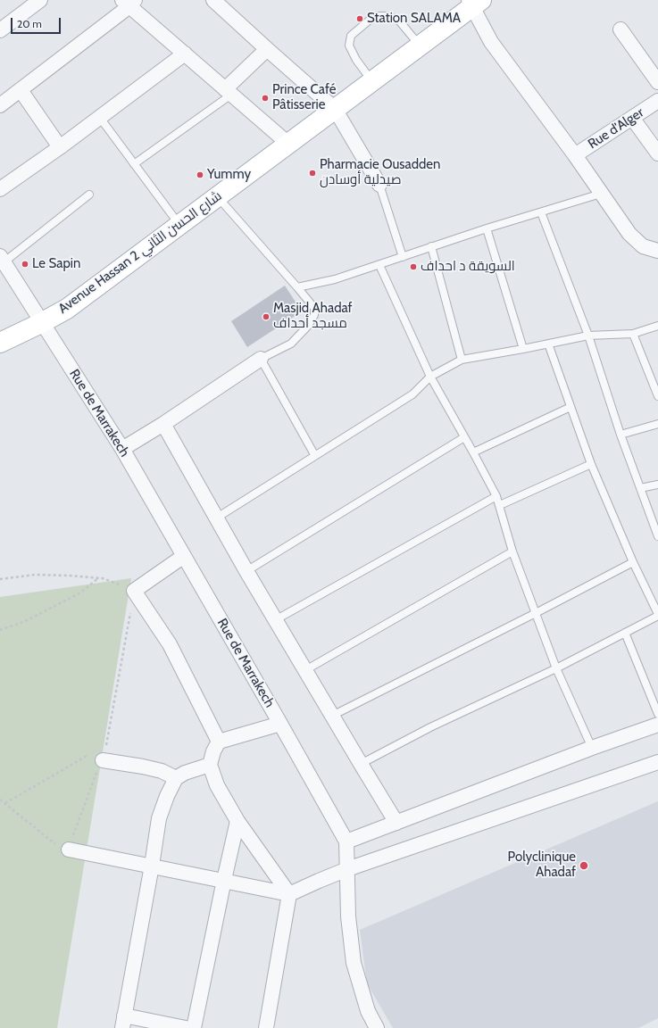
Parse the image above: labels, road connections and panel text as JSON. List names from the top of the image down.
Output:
{
  "streets": {
    "main road": ["Avenue Hassan 2 شارع الحسن الثاني"],
    "street": ["Rue d'Alger", "Rue de Marrakech"]
  },
  "crossings": [
    ["Avenue Hassan 2 شارع الحسن الثاني", "Rue de Marrakech"]
  ],
  "places": [
    "Station SALAMA",
    "Prince Café Pâtisserie",
    "Pharmacie Ousadden صيدلية أوسادن",
    "Yummy",
    "Le Sapin",
    "السويقة د احداف",
    "Masjid Ahadaf مسجد أحداف",
    "Polyclinique Ahadaf"
  ],
  "scale_bar": "20 m"
}
